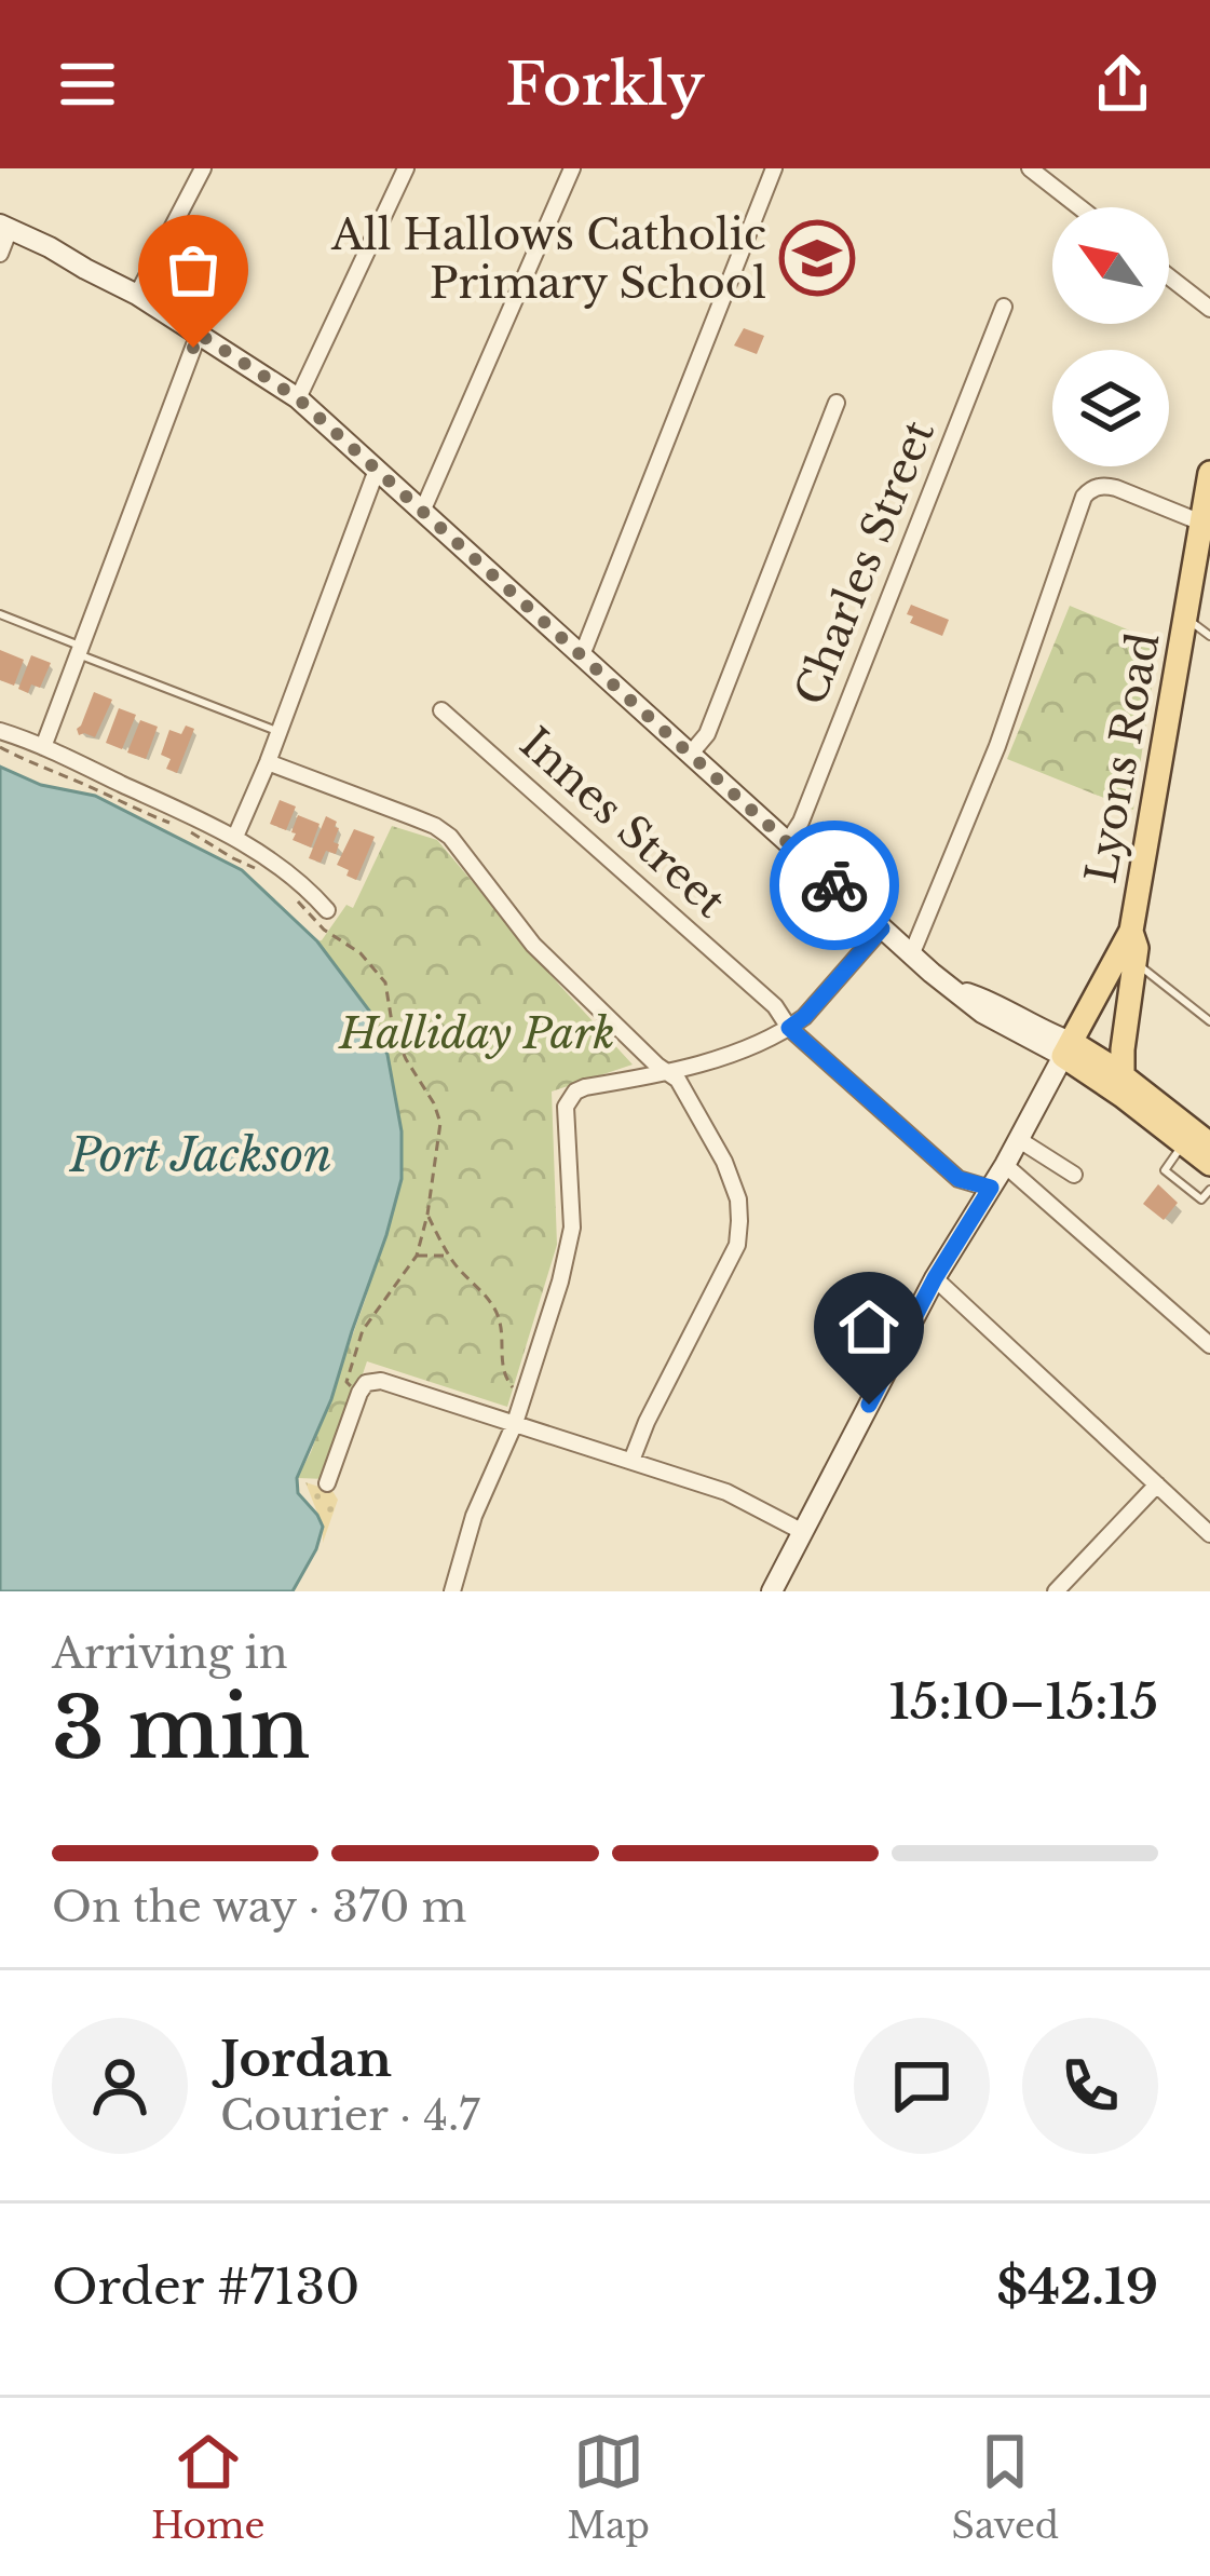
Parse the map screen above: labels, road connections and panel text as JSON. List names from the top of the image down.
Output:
{
  "streets": {
    "main road": ["Lyons Road"],
    "street": ["Charles Street", "Innes Street"]
  },
  "water": ["Port Jackson"],
  "parks": ["Halliday Park"],
  "places": {
    "school or university": ["All Hallows Catholic Primary School"]
  },
  "north": "top left",
  "page": {
    "header": "Forkly",
    "heading": ["3 min", "Arriving in", "15:10–15:15"],
    "panel": [
      "Jordan",
      "Courier · 4.7",
      "Order #7130",
      "$42.19"
    ],
    "bar": "On the way · 370 m",
    "tabs": ["Home", "Map", "Saved"]
  }
}
